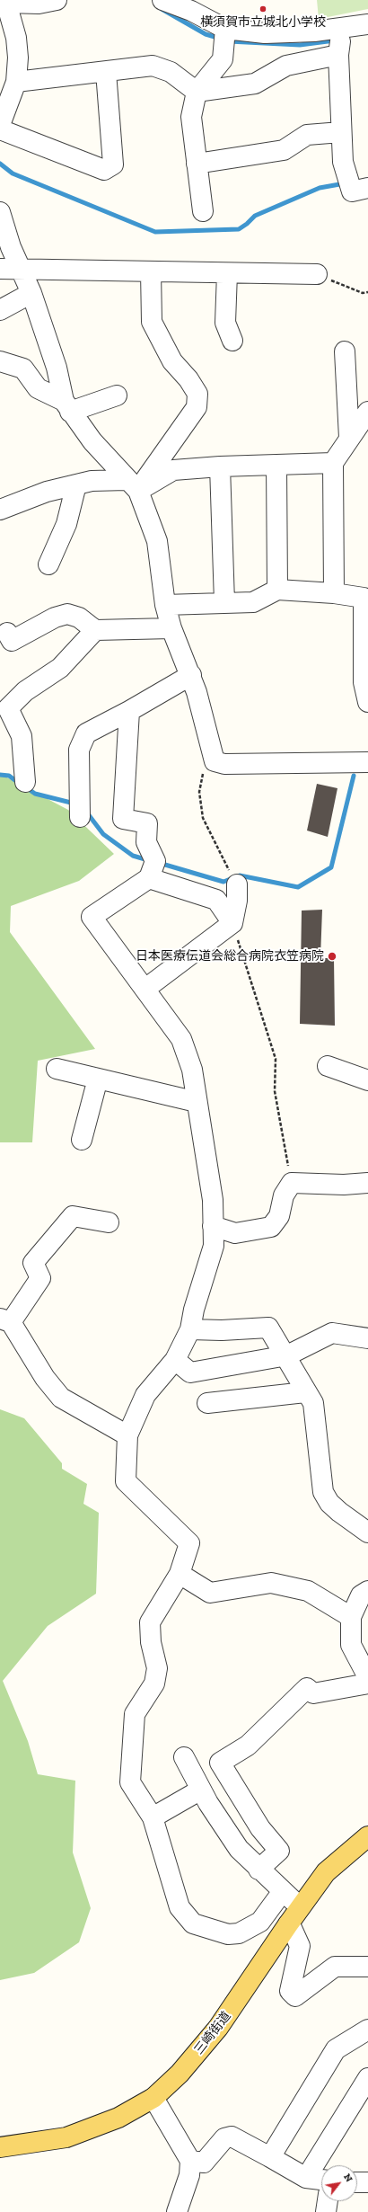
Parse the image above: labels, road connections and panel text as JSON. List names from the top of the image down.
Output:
{
  "streets": {
    "main road": ["三崎街道"]
  },
  "places": ["横須賀市立城北小学校", "日本医療伝道会総合病院衣笠病院"],
  "north": "top right"
}
